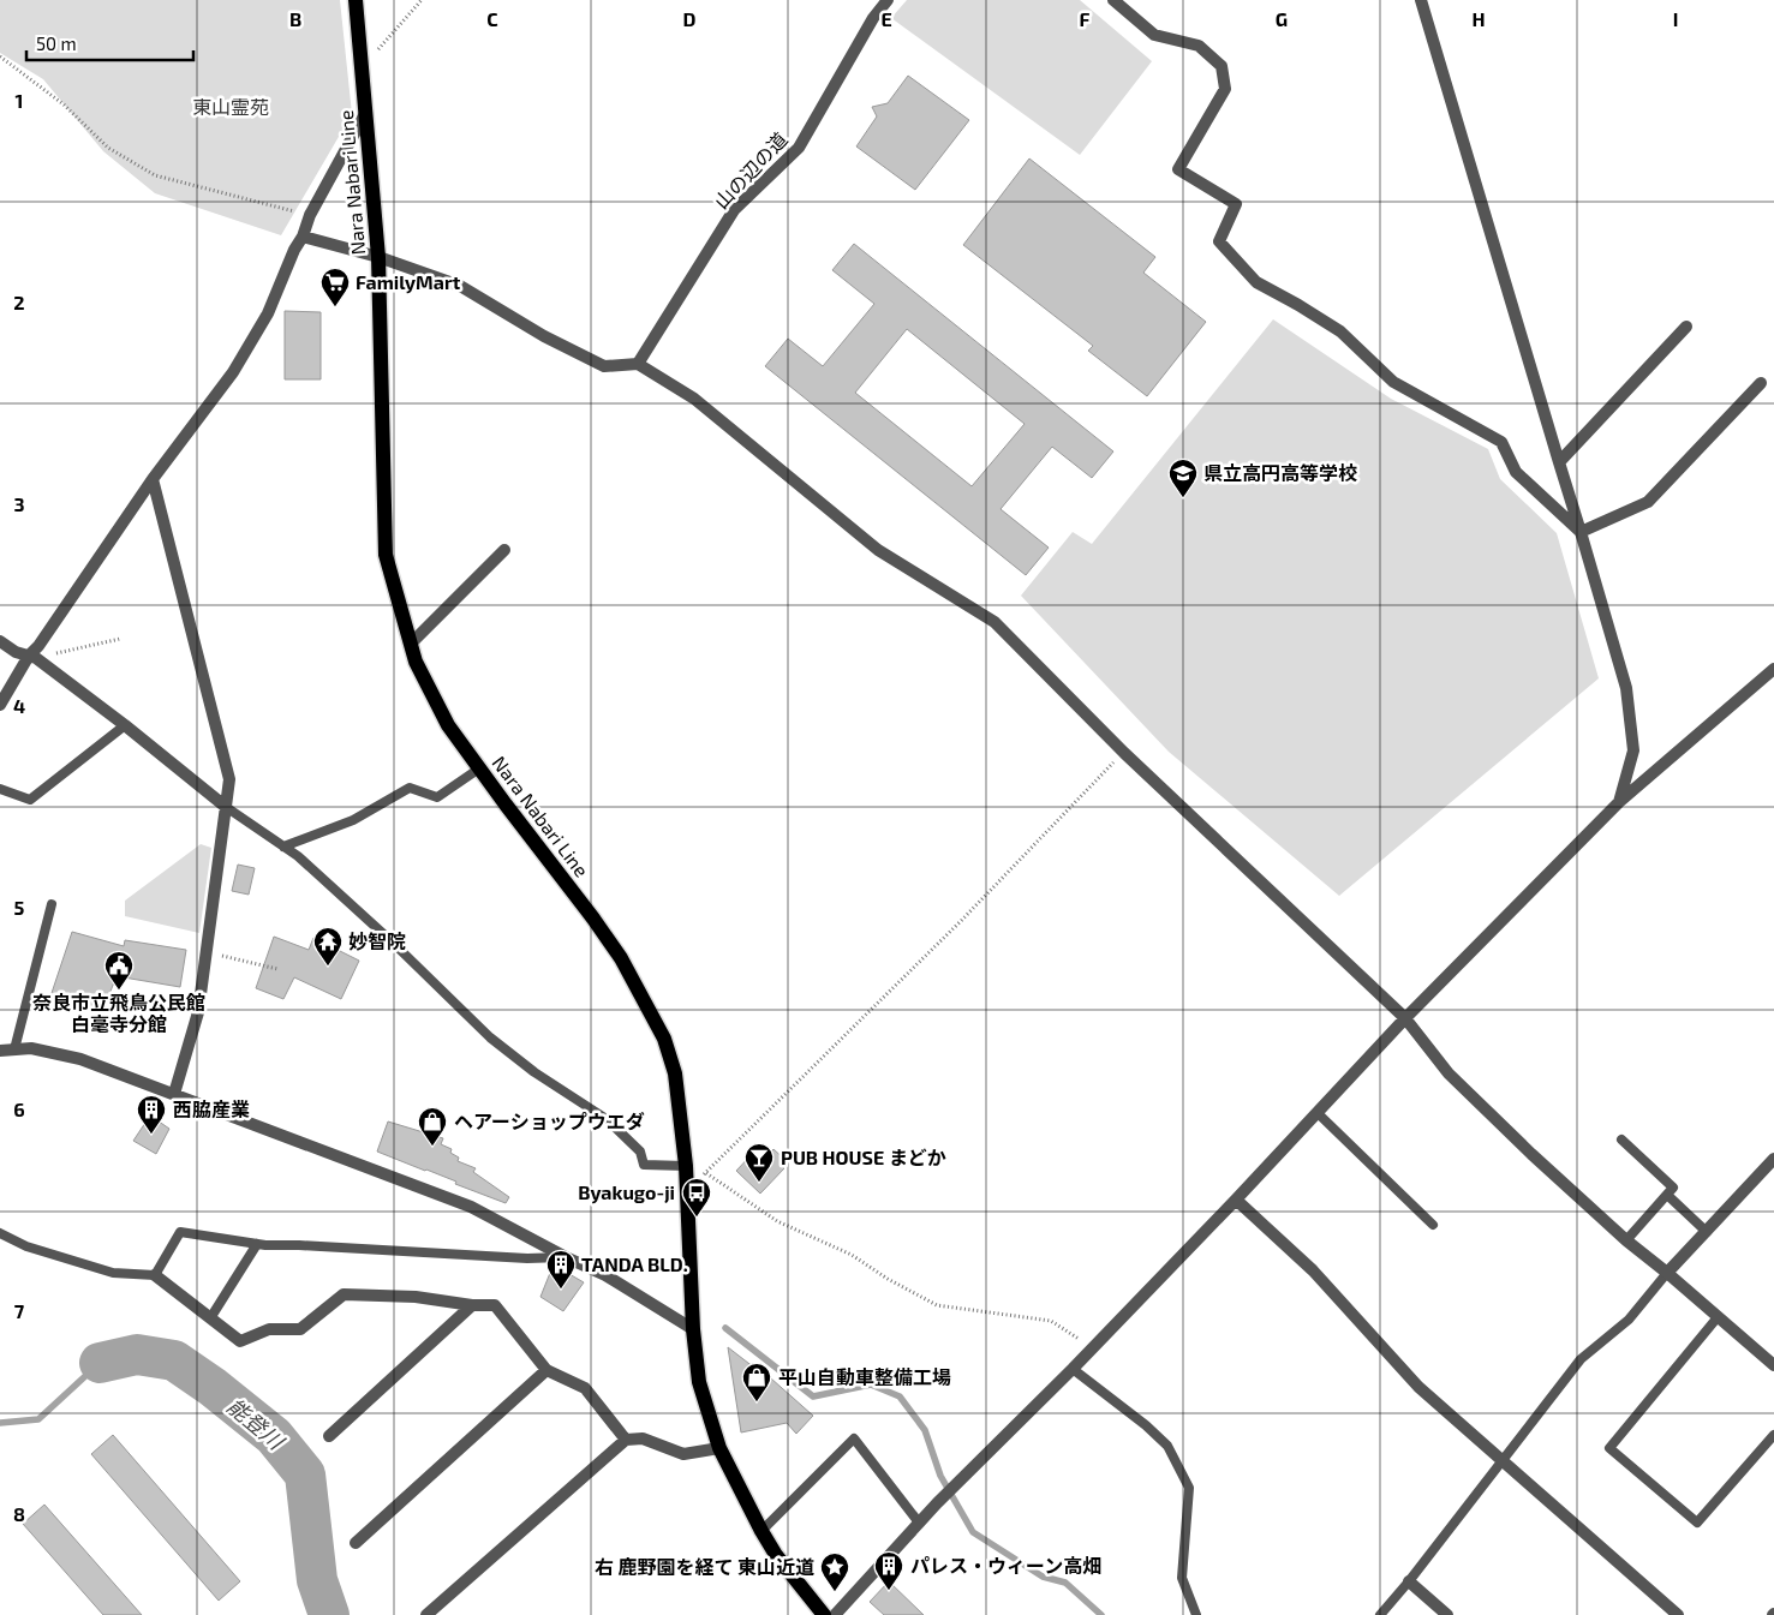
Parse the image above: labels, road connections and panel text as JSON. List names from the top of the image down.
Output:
{
  "streets": {
    "main road": ["Nara Nabari Line"],
    "street": ["山の辺の道"]
  },
  "water": ["能登川"],
  "parks": ["東山霊苑"],
  "places": {
    "supermarket": ["FamilyMart"],
    "school or university": ["県立高円高等学校"],
    "temple": ["妙智院"],
    "public building": ["奈良市立飛鳥公民館 白毫寺分館"],
    "building": ["西脇産業", "TANDA BLD.", "パレス・ウィーン高畑"],
    "shop": ["ヘアーショップウエダ", "平山自動車整備工場"],
    "bar": ["PUB HOUSE まどか"],
    "bus stop": ["Byakugo-ji"],
    "place": ["右 鹿野園を経て 東山近道"]
  },
  "scale_bar": "50 m",
  "grid": {
    "columns": [
      "B",
      "C",
      "D",
      "E",
      "F",
      "G",
      "H",
      "I"
    ],
    "rows": [
      "1",
      "2",
      "3",
      "4",
      "5",
      "6",
      "7",
      "8"
    ]
  }
}
